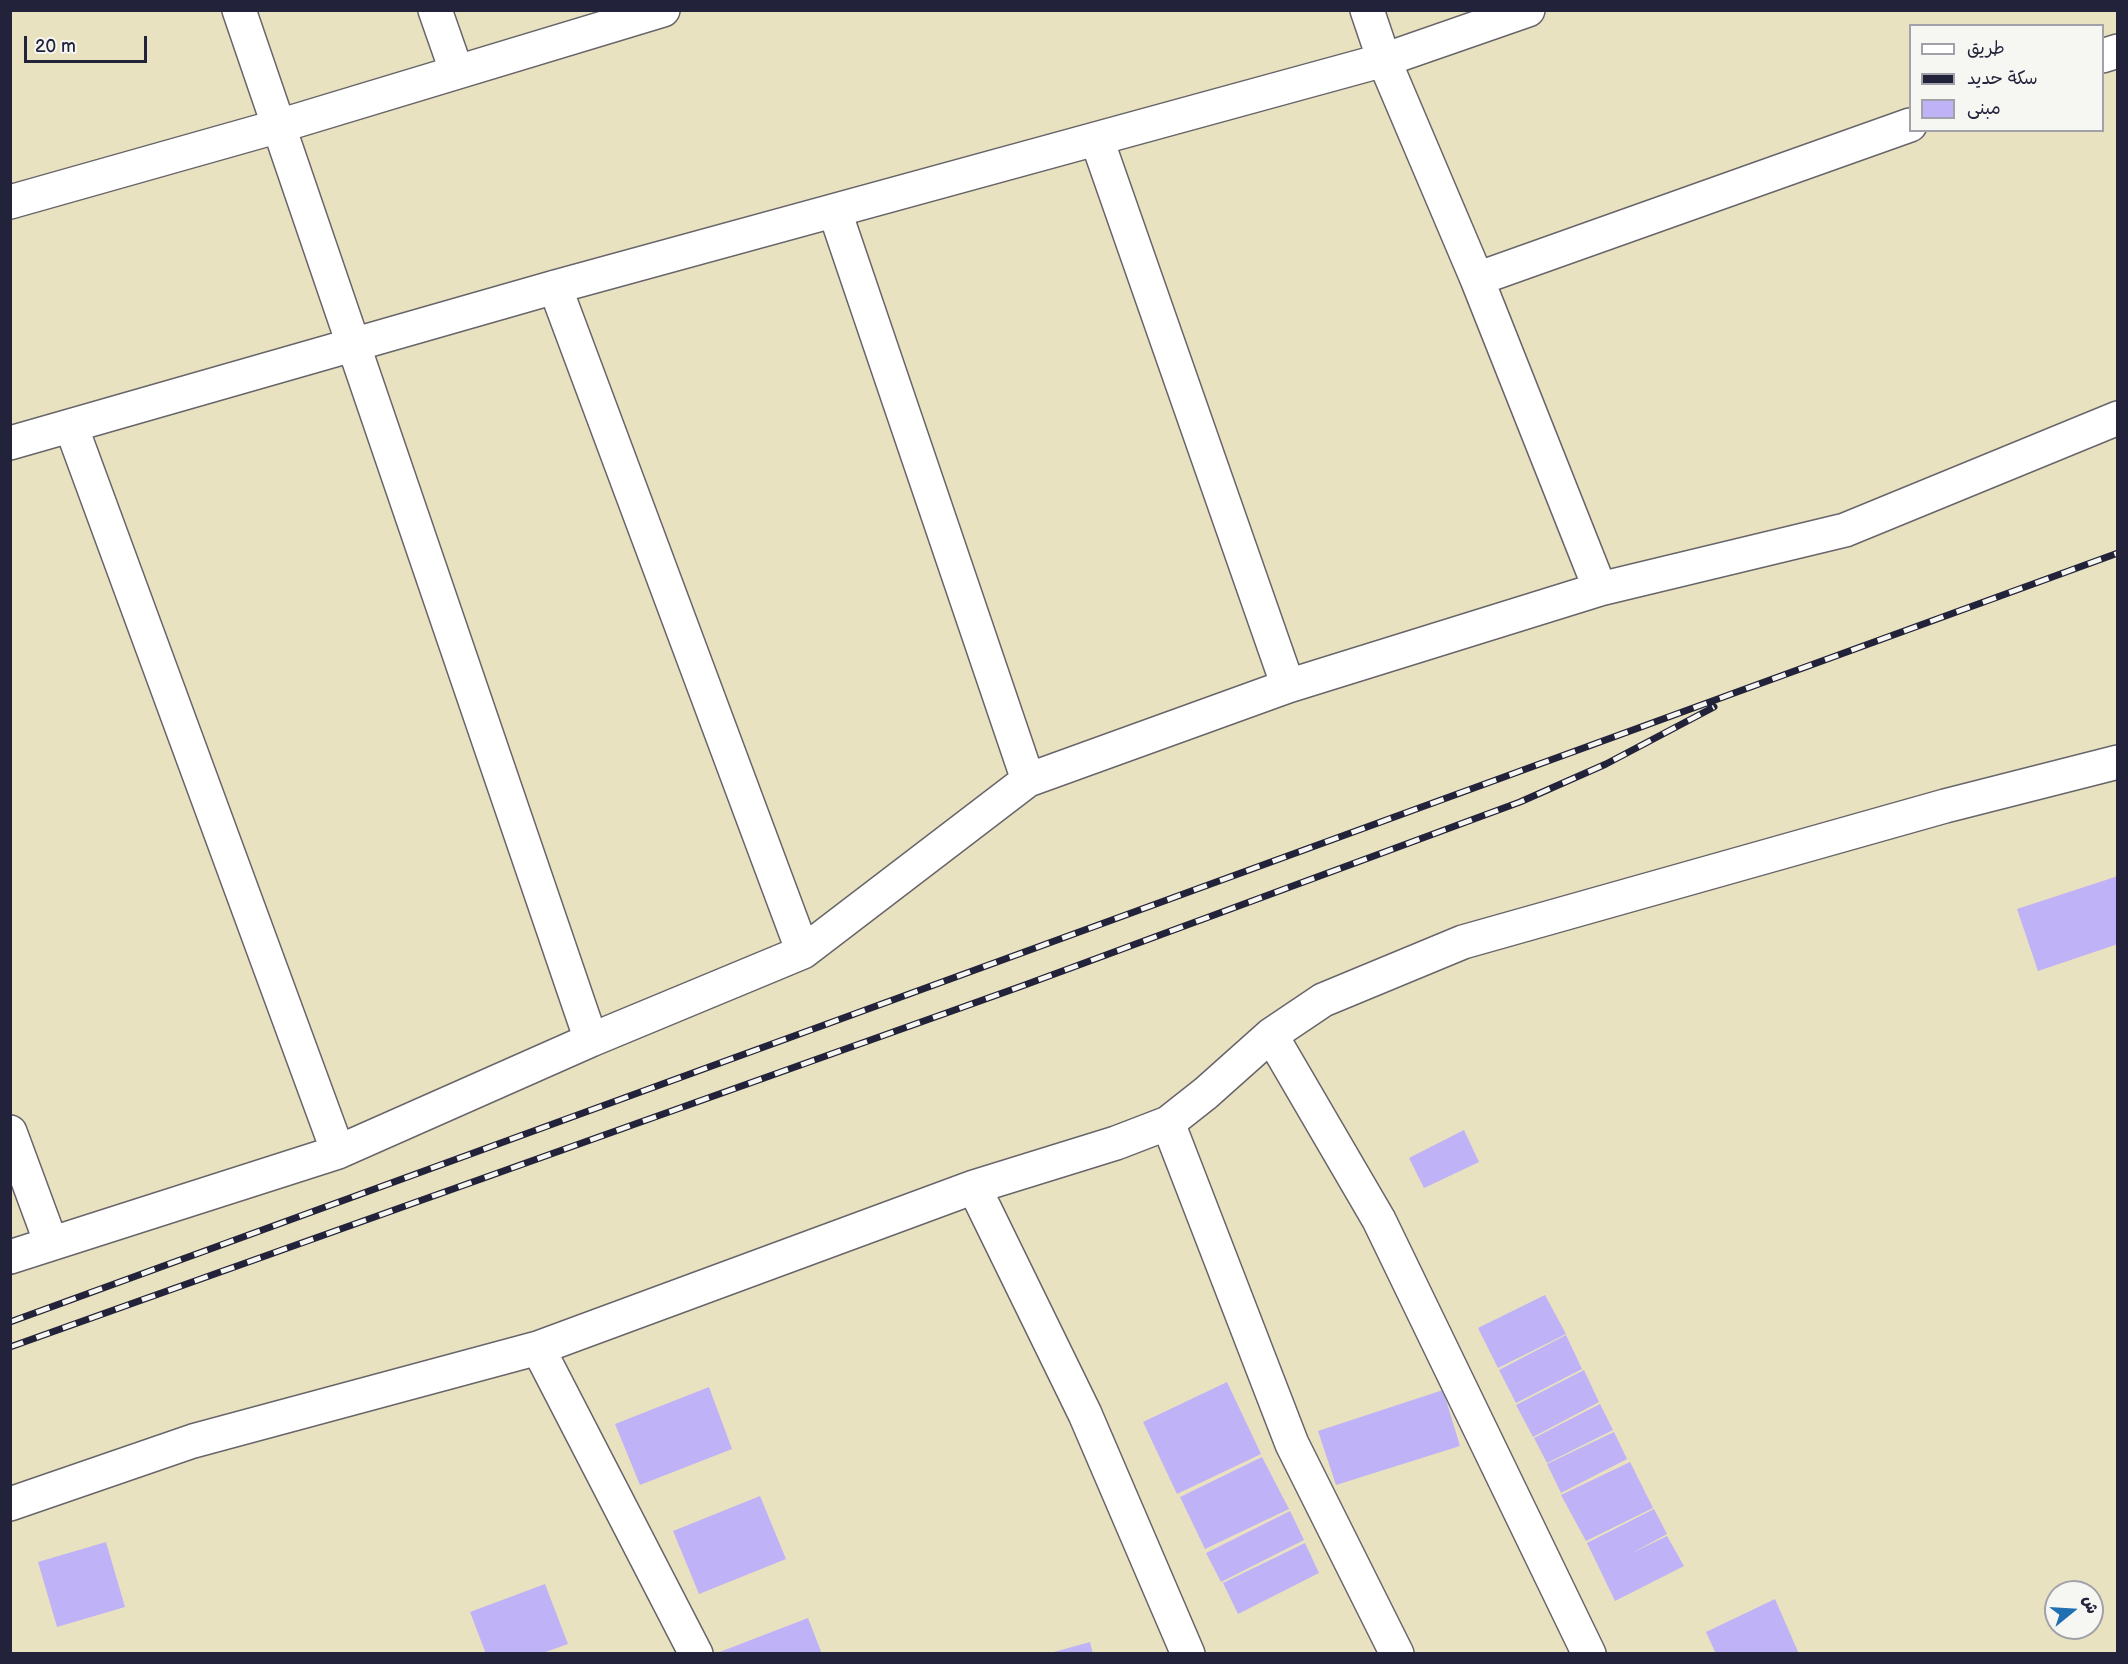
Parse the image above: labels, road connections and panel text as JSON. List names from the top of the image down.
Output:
{
  "legend": ["طريق", "سكة حديد", "مبنى"],
  "scale_bar": "20 m",
  "north": "right"
}
